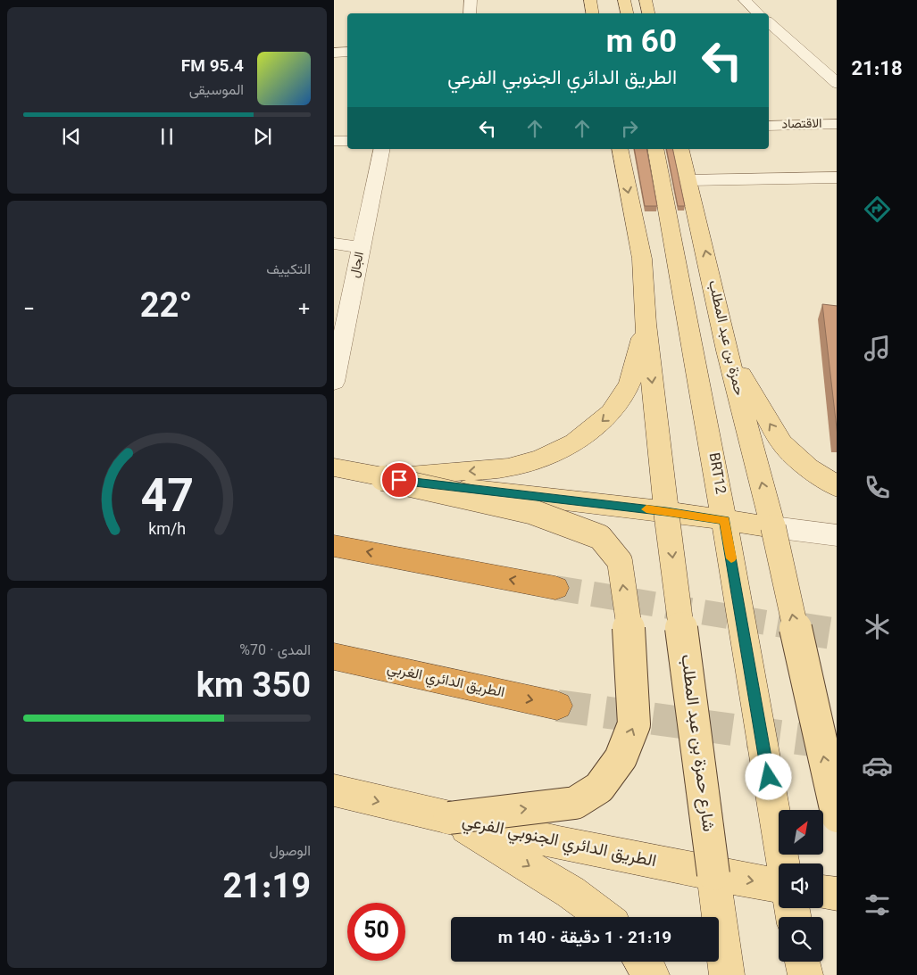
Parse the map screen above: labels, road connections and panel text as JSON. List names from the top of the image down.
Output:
{
  "streets": {
    "highway": ["الطريق الدائري الغربي"],
    "main road": [
      "حمزة بن عبد المطلب",
      "BRT12",
      "شارع حمزة بن عبد المطلب",
      "الطريق الدائري الجنوبي الفرعي"
    ],
    "street": ["الاقتصاد", "الجال"]
  },
  "crossings": [
    ["شارع حمزة بن عبد المطلب", "الطريق الدائري الجنوبي الفرعي"]
  ],
  "one_way": ["الطريق الدائري الجنوبي الفرعي"],
  "north": "top right",
  "page": {
    "tabs": "21:18",
    "turn": ["60 m", "الطريق الدائري الجنوبي الفرعي"],
    "song": ["95.4 FM", "الموسيقى"],
    "tile": [
      "التكييف",
      ["المدى · 70%", "350 km"],
      ["الوصول", "21:19"]
    ],
    "heat": ["−", "22°", "+"],
    "limit": "50",
    "trip": "21:19 · 1 دقيقة · 140 m",
    "gauge": ["47", "km/h"]
  }
}
